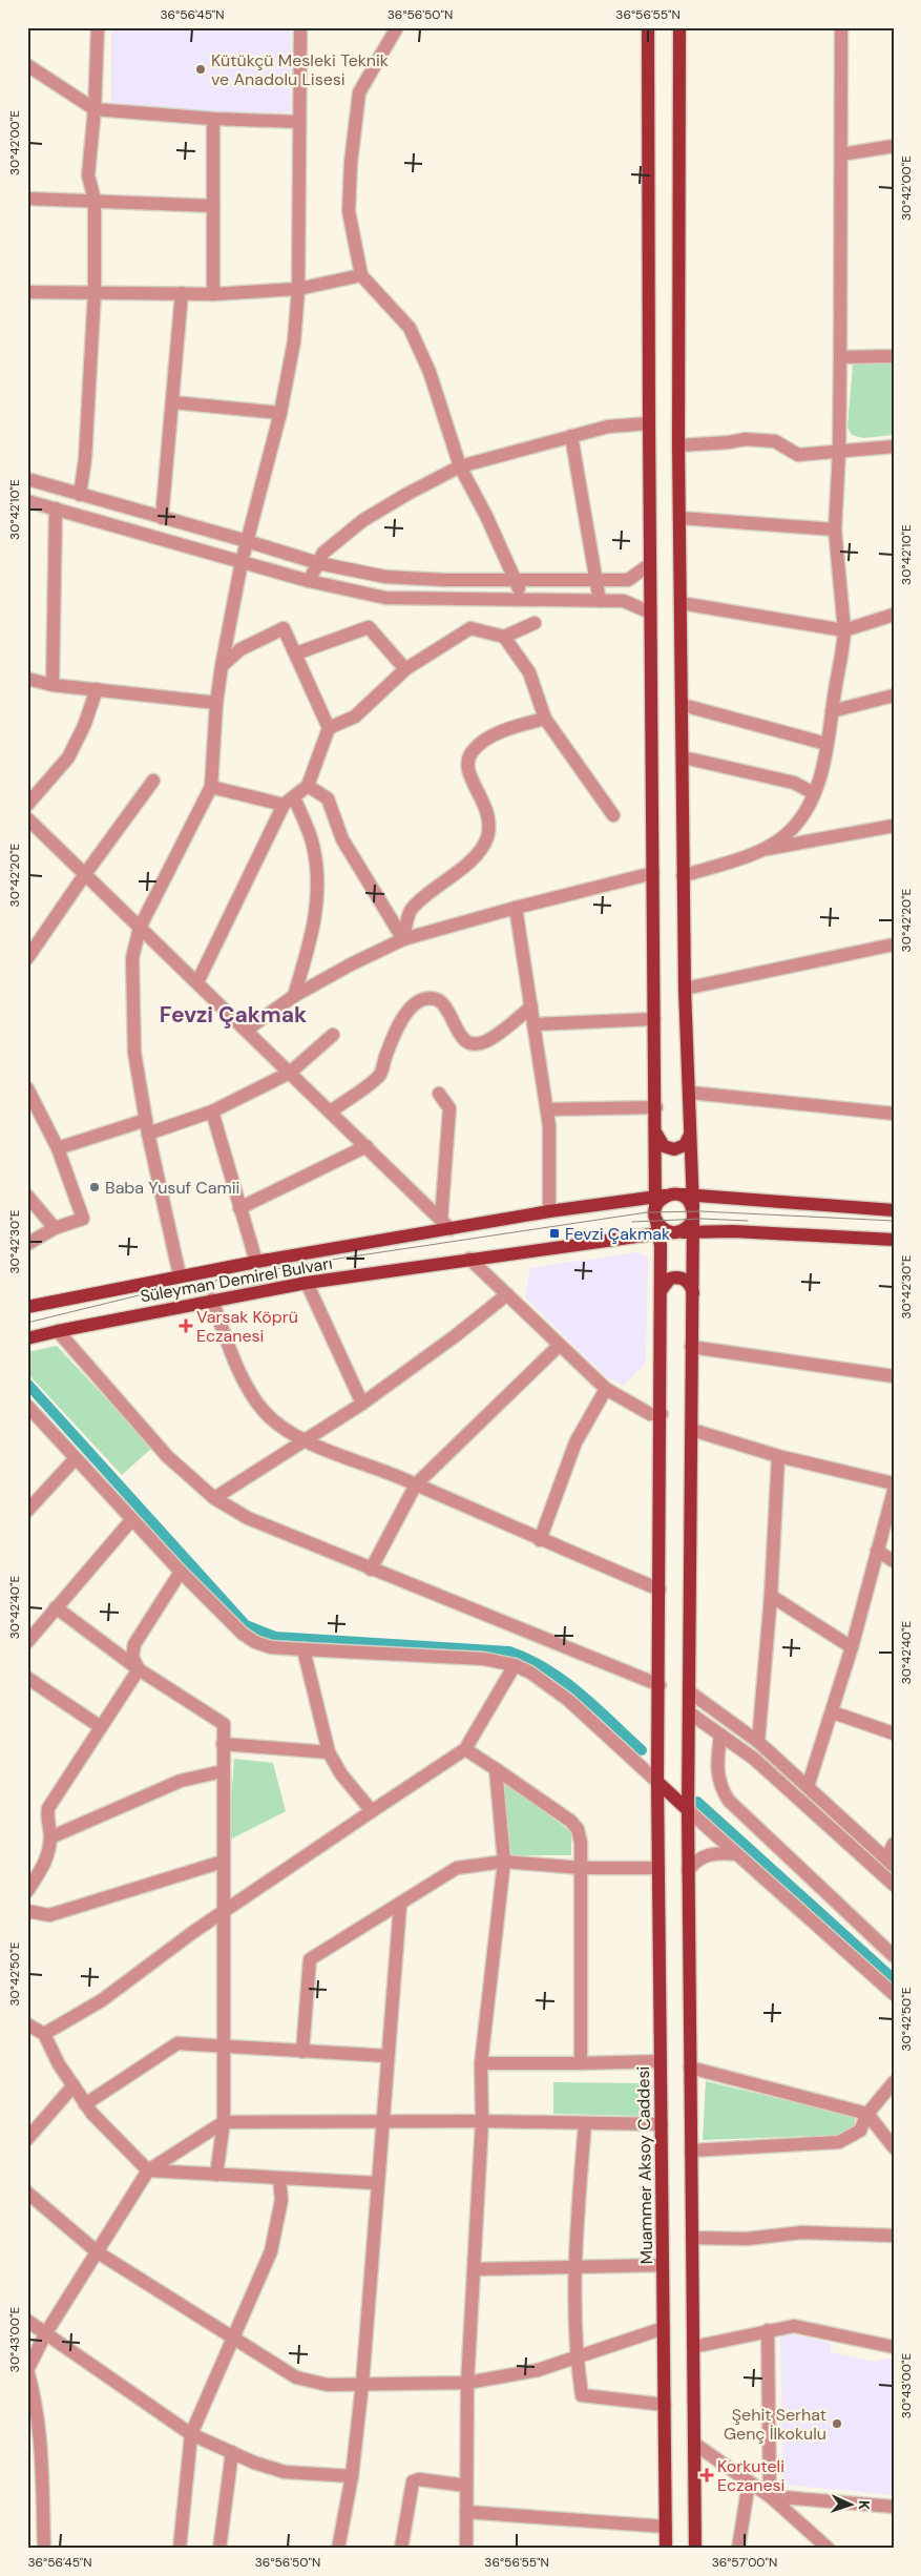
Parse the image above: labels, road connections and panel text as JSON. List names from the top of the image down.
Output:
{
  "streets": {
    "main road": ["Süleyman Demirel Bulvarı", "Muammer Aksoy Caddesi"]
  },
  "crossings": [
    ["Süleyman Demirel Bulvarı", "Muammer Aksoy Caddesi"]
  ],
  "districts": ["Fevzi Çakmak"],
  "places": {
    "other": ["Kütükçü Mesleki Teknik ve Anadolu Lisesi", "Baba Yusuf Camii", "Şehit Serhat Genç İlkokulu"],
    "transit": ["Fevzi Çakmak"],
    "health": ["Varsak Köprü Eczanesi", "Korkuteli Eczanesi"]
  },
  "north": "right",
  "coordinates": [
    "36°56'45\"N",
    "36°56'50\"N",
    "36°56'55\"N",
    "30°42'00\"E",
    "30°42'10\"E",
    "30°42'20\"E",
    "30°42'30\"E",
    "30°42'40\"E",
    "30°42'50\"E",
    "30°43'00\"E",
    "36°57'00\"N"
  ]
}
